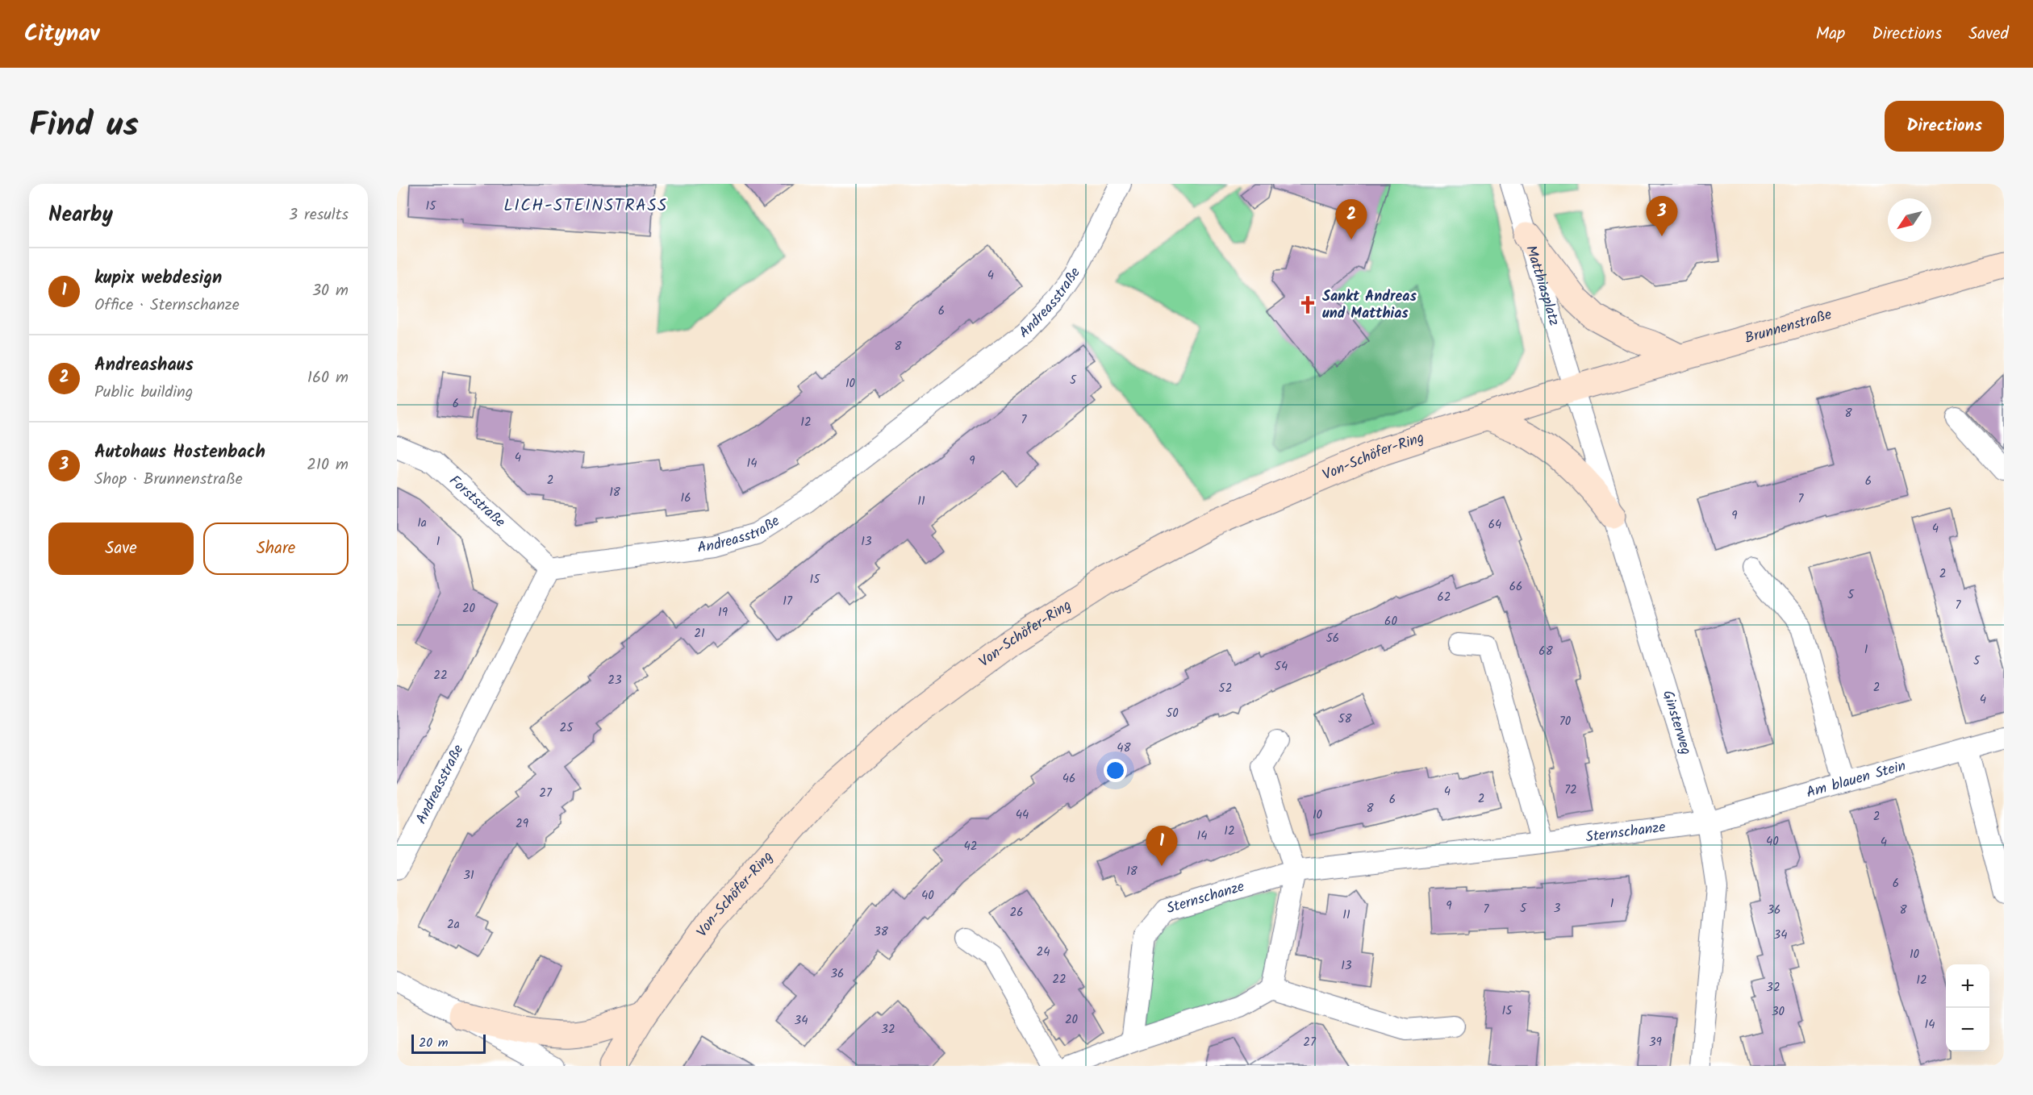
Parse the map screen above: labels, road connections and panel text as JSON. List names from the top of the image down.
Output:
{
  "streets": {
    "main road": ["Brunnenstraße", "Von-Schöfer-Ring"],
    "street": [
      "Matthiasplatz",
      "Andreasstraße",
      "Forststraße",
      "Ginsterweg",
      "Am blauen Stein",
      "Sternschanze"
    ]
  },
  "crossings": [
    ["Matthiasplatz", "Brunnenstraße"],
    ["Matthiasplatz", "Von-Schöfer-Ring"],
    ["Matthiasplatz", "Ginsterweg"],
    ["Andreasstraße", "Forststraße"],
    ["Brunnenstraße", "Von-Schöfer-Ring"],
    ["Brunnenstraße", "Ginsterweg"],
    ["Von-Schöfer-Ring", "Ginsterweg"],
    ["Ginsterweg", "Am blauen Stein"],
    ["Ginsterweg", "Sternschanze"],
    ["Am blauen Stein", "Sternschanze"]
  ],
  "districts": ["LICH-STEINSTRASS"],
  "places": {
    "church": ["Sankt Andreas und Matthias"]
  },
  "house_numbers": [
    "15",
    "4",
    "6",
    "8",
    "5",
    "10",
    "6",
    "8",
    "7",
    "12",
    "4",
    "9",
    "14",
    "2",
    "6",
    "18",
    "16",
    "7",
    "11",
    "9",
    "1a",
    "64",
    "4",
    "1",
    "13",
    "2",
    "15",
    "66",
    "5",
    "62",
    "17",
    "7",
    "20",
    "19",
    "60",
    "21",
    "56",
    "1",
    "68",
    "5",
    "54",
    "22",
    "23",
    "2",
    "52",
    "4",
    "50",
    "58",
    "70",
    "25",
    "48",
    "46",
    "72",
    "4",
    "27",
    "2",
    "6",
    "8",
    "44",
    "10",
    "2",
    "29",
    "12",
    "14",
    "40",
    "4",
    "42",
    "18",
    "31",
    "6",
    "40",
    "1",
    "9",
    "5",
    "3",
    "7",
    "36",
    "8",
    "26",
    "11",
    "2a",
    "38",
    "34",
    "24",
    "10",
    "13",
    "36",
    "22",
    "12",
    "32",
    "15",
    "30",
    "20",
    "34",
    "14",
    "32",
    "27",
    "39"
  ],
  "scale_bar": "20 m",
  "north": "bottom left",
  "page": {
    "header": "Citynav",
    "nav": ["Map", "Directions", "Saved"],
    "title": "Find us",
    "buttons": [
      "Directions",
      ["Save", "Share"]
    ],
    "heading": ["Nearby", "3 results"],
    "pins": ["3", "2", "1"],
    "list": [
      {
        "mark": "1",
        "name": "kupix webdesign",
        "note": "Office · Sternschanze",
        "value": "30 m"
      },
      {
        "mark": "2",
        "name": "Andreashaus",
        "note": "Public building",
        "value": "160 m"
      },
      {
        "mark": "3",
        "name": "Autohaus Hostenbach",
        "note": "Shop · Brunnenstraße",
        "value": "210 m"
      }
    ],
    "map_buttons": ["+", "−"],
    "scale": "20 m"
  }
}
